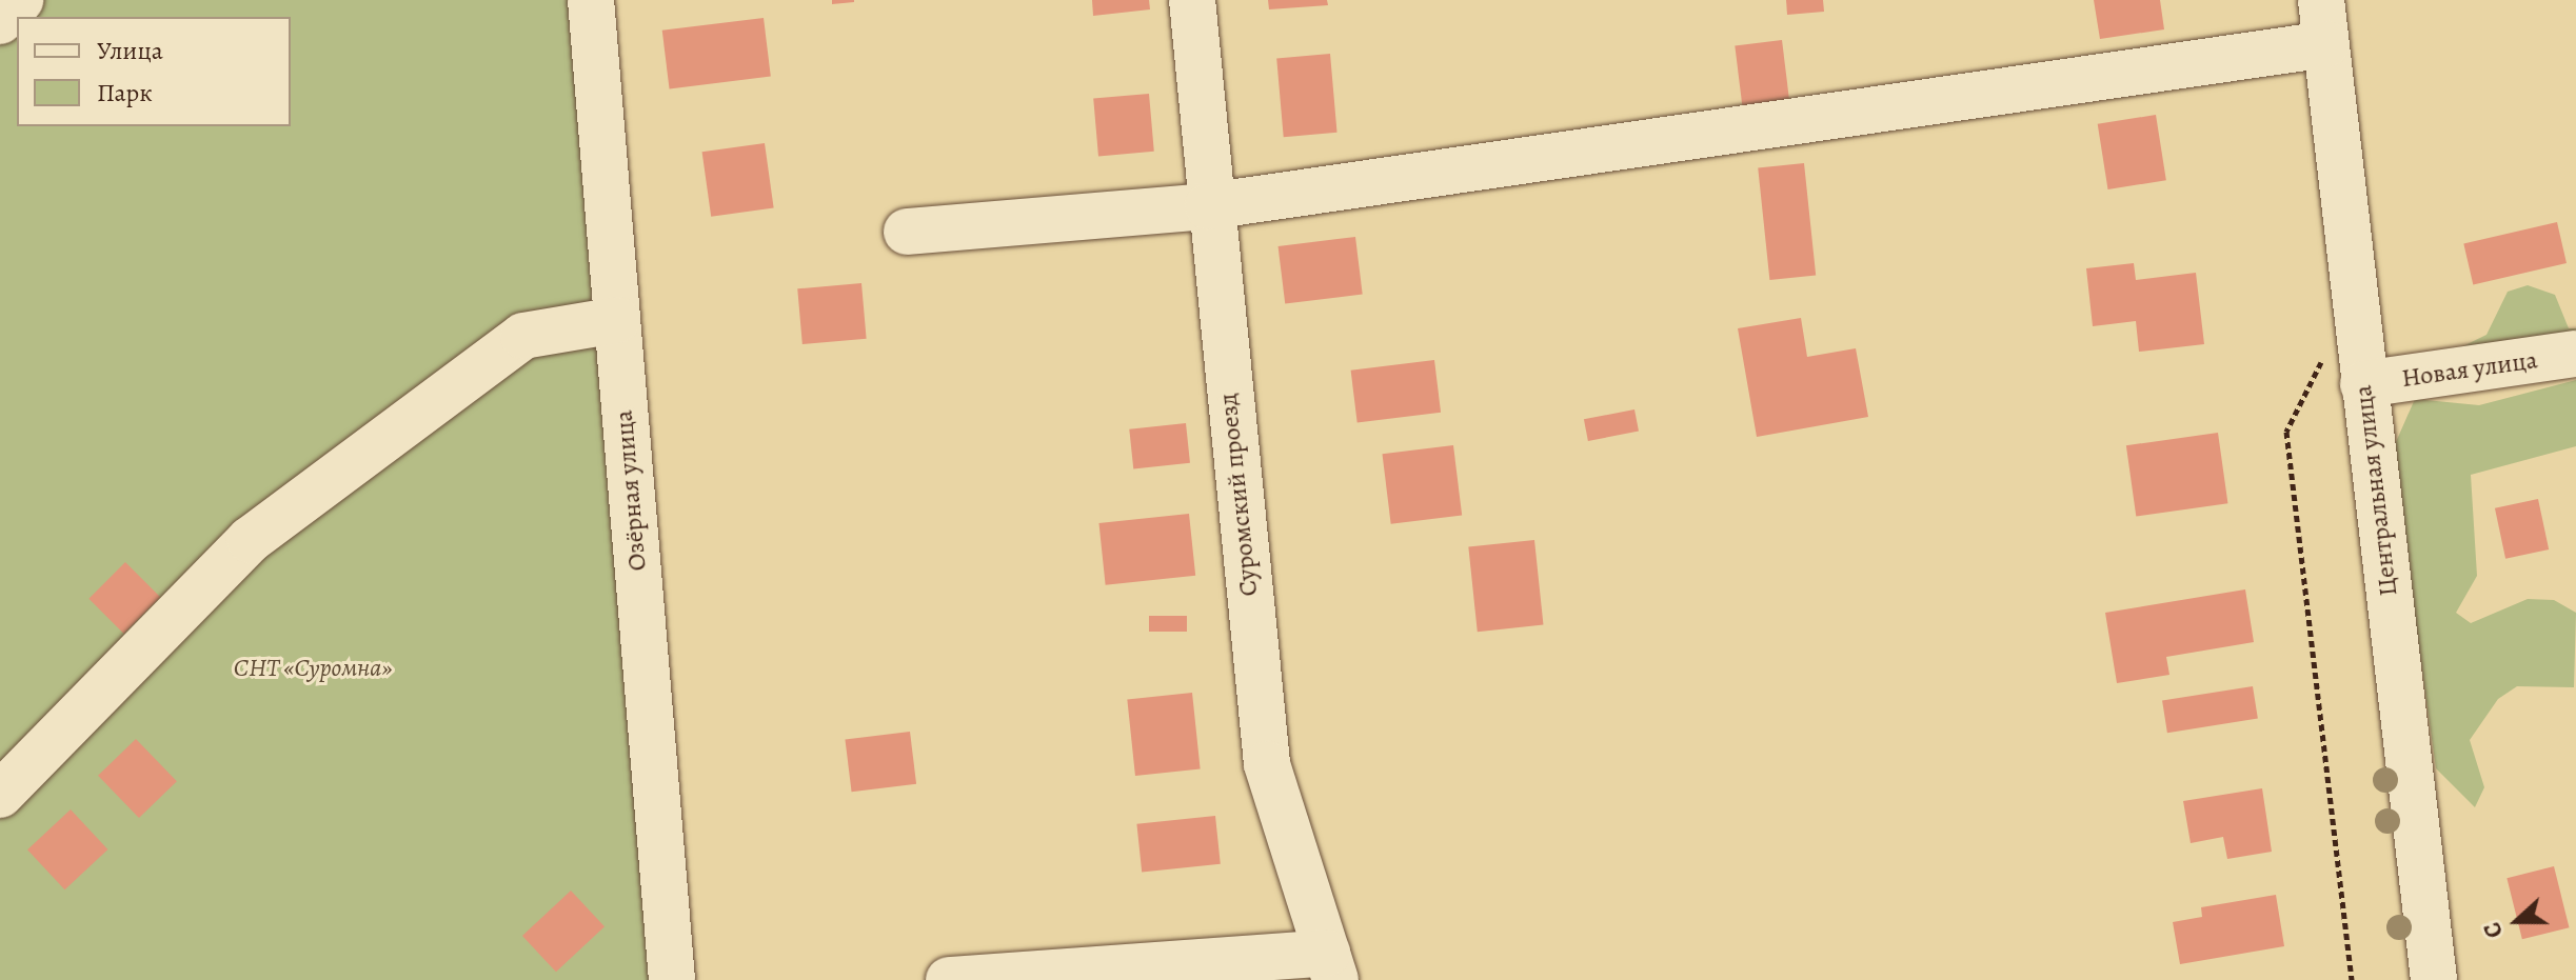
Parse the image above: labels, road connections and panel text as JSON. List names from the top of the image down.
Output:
{
  "streets": {
    "street": [
      "Новая улица",
      "Озёрная улица",
      "Центральная улица",
      "Суромский проезд"
    ]
  },
  "crossings": [
    ["Новая улица", "Центральная улица"]
  ],
  "parks": ["СНТ «Суромна»"],
  "legend": ["Улица", "Парк"],
  "north": "left"
}
